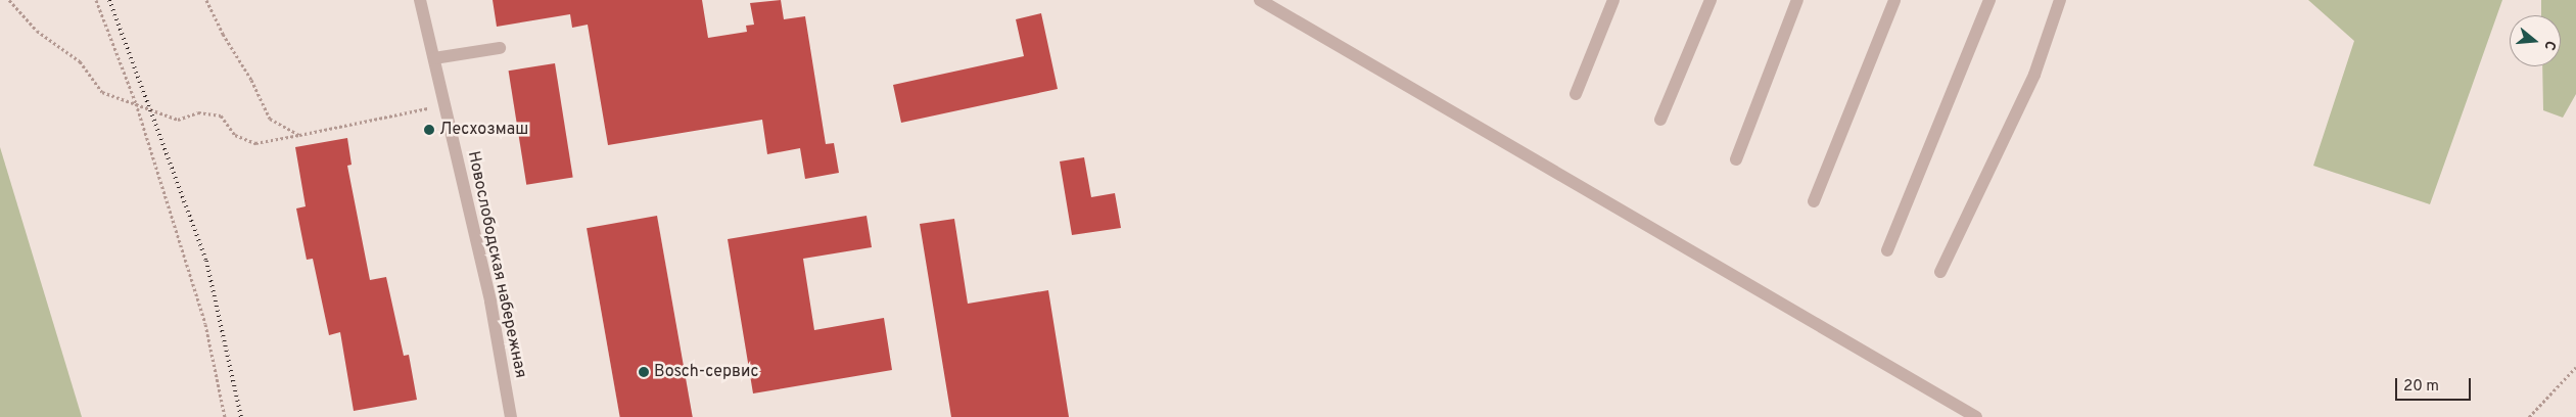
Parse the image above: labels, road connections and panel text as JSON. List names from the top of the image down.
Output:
{
  "streets": {
    "street": ["Новослободская набережная"]
  },
  "places": ["Лесхозмаш", "Bosch-сервис"],
  "scale_bar": "20 m",
  "north": "right"
}
